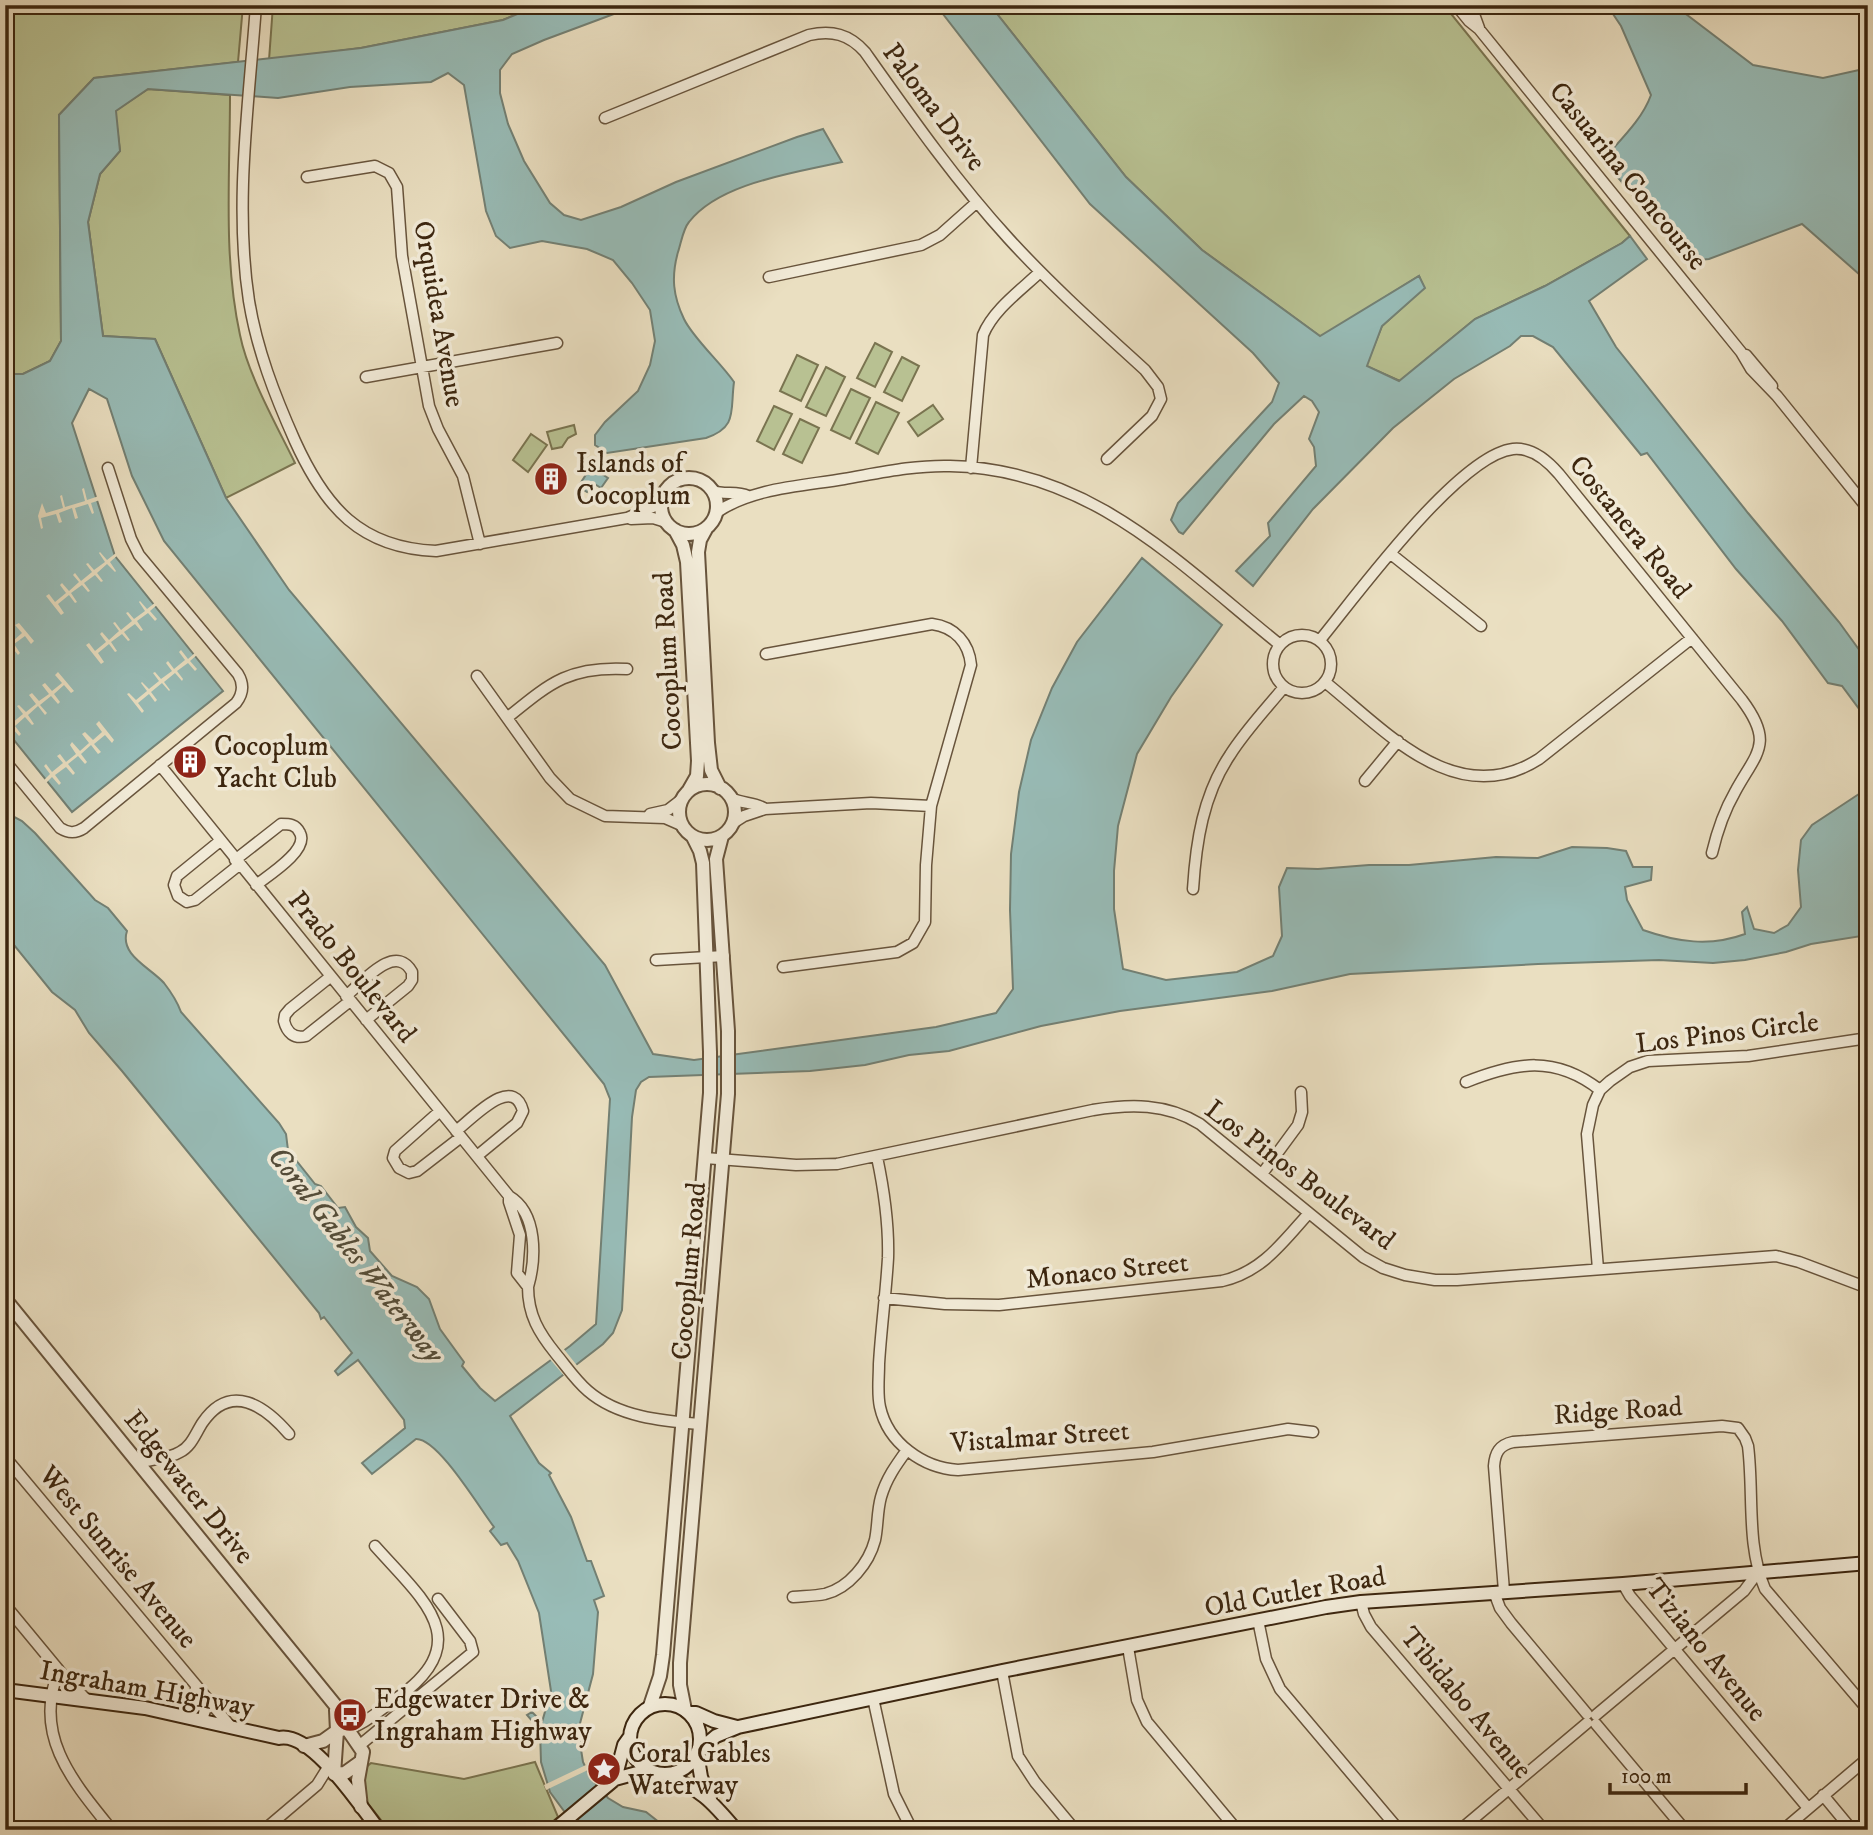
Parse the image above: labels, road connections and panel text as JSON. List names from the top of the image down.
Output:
{
  "streets": {
    "street": [
      "Paloma Drive",
      "Casuarina Concourse",
      "Orquidea Avenue",
      "Costanera Road",
      "Cocoplum Road",
      "Prado Boulevard",
      "Los Pinos Circle",
      "Los Pinos Boulevard",
      "Monaco Street",
      "Ridge Road",
      "Vistalmar Street",
      "Edgewater Drive",
      "West Sunrise Avenue",
      "Old Cutler Road",
      "Tiziano Avenue",
      "Ingraham Highway",
      "Tibidabo Avenue"
    ]
  },
  "crossings": [
    ["Cocoplum Road", "Prado Boulevard"],
    ["Cocoplum Road", "Los Pinos Boulevard"],
    ["Cocoplum Road", "Old Cutler Road"],
    ["Los Pinos Boulevard", "Monaco Street"],
    ["Los Pinos Boulevard", "Vistalmar Street"],
    ["Monaco Street", "Vistalmar Street"],
    ["Ridge Road", "Old Cutler Road"],
    ["West Sunrise Avenue", "Ingraham Highway"],
    ["Old Cutler Road", "Tiziano Avenue"],
    ["Old Cutler Road", "Tibidabo Avenue"]
  ],
  "water": ["Coral Gables Waterway"],
  "places": {
    "building": ["Islands of Cocoplum", "Cocoplum Yacht Club"],
    "bus stop": ["Edgewater Drive & Ingraham Highway"],
    "place": ["Coral Gables Waterway"]
  },
  "scale_bar": "100 m"
}
